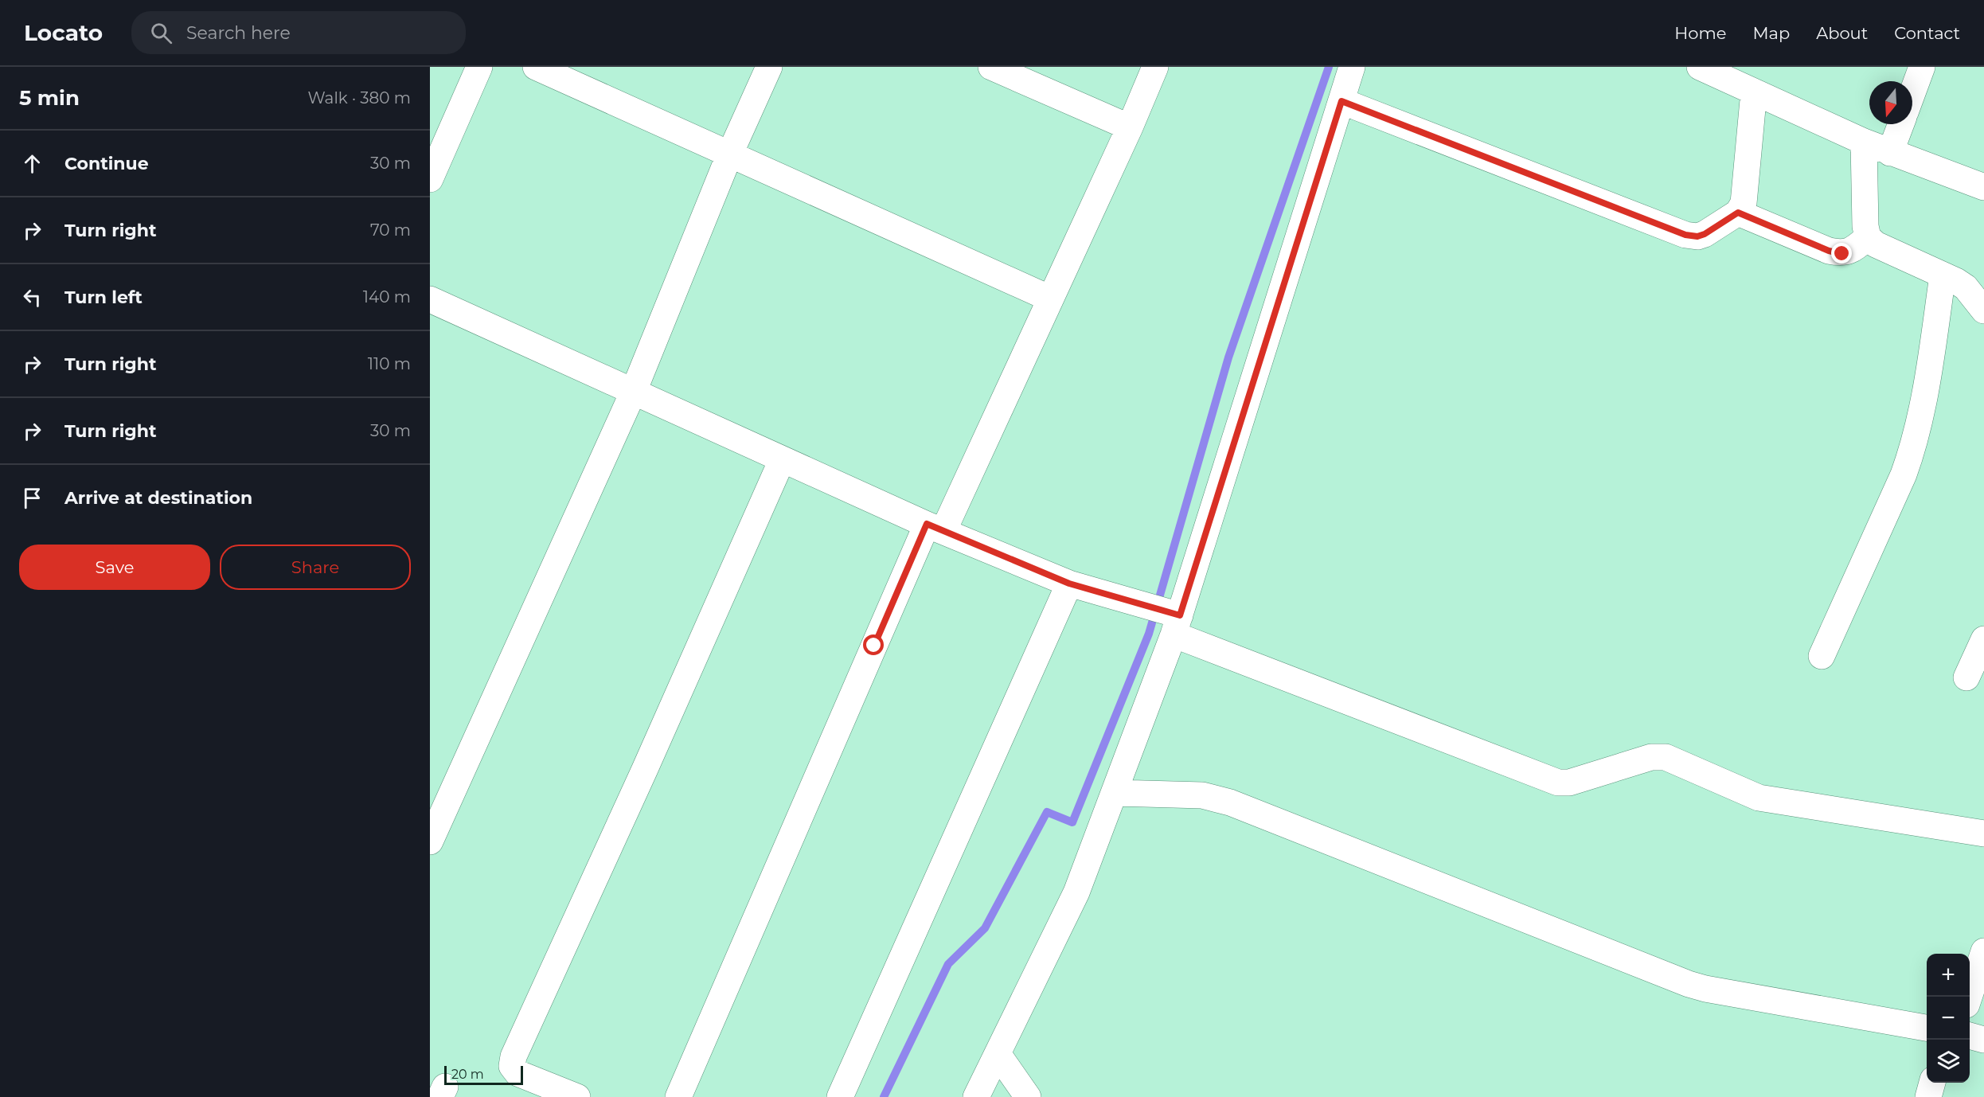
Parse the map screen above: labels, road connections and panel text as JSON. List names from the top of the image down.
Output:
{
  "scale_bar": "20 m",
  "north": "bottom",
  "page": {
    "header": "Locato",
    "search": "Search here",
    "nav": [
      "Home",
      "Map",
      "About",
      "Contact"
    ],
    "heading": ["5 min", "Walk · 380 m"],
    "list": [
      ["Continue", "30 m"],
      ["Turn right", "70 m"],
      ["Turn left", "140 m"],
      ["Turn right", "110 m"],
      ["Turn right", "30 m"],
      "Arrive at destination"
    ],
    "buttons": ["Save", "Share"],
    "map_buttons": ["+", "−"],
    "scale": "20 m"
  }
}
